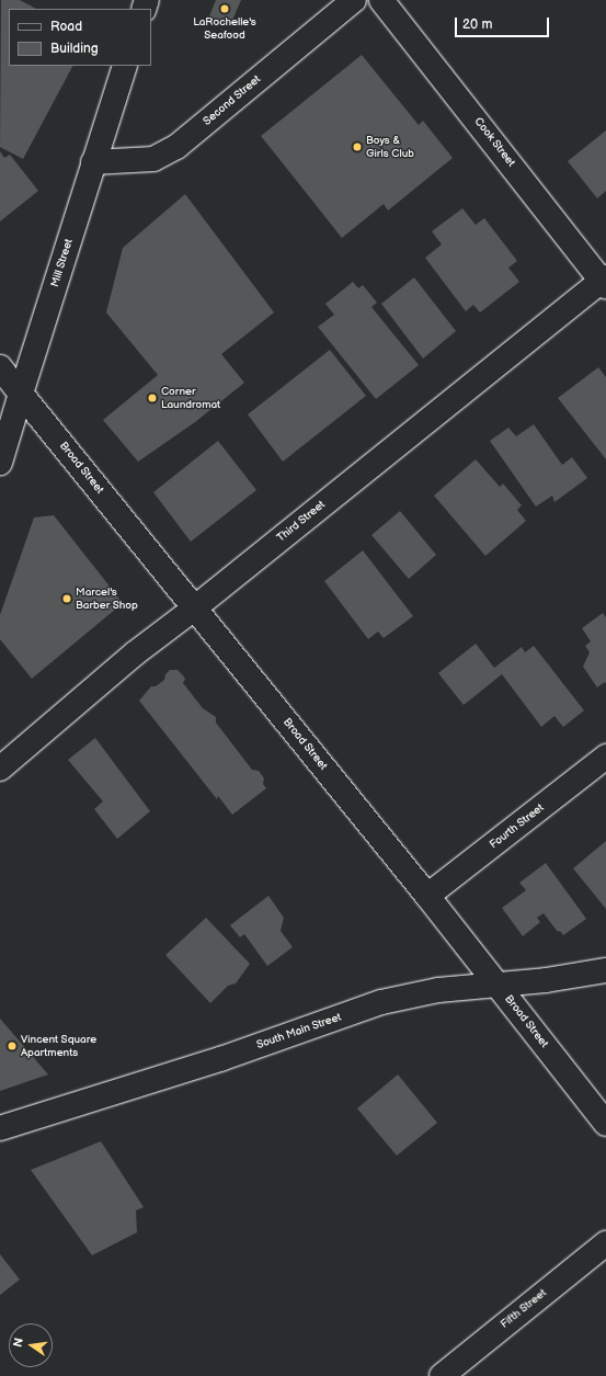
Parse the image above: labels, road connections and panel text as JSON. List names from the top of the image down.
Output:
{
  "streets": {
    "street": [
      "Second Street",
      "Cook Street",
      "Mill Street",
      "Broad Street",
      "Third Street",
      "Fourth Street",
      "South Main Street",
      "Fifth Street"
    ]
  },
  "crossings": [
    ["Second Street", "Mill Street"],
    ["Cook Street", "Third Street"],
    ["Mill Street", "Broad Street"],
    ["Broad Street", "Third Street"],
    ["Broad Street", "Fourth Street"],
    ["Broad Street", "South Main Street"]
  ],
  "places": [
    "LaRochelle's Seafood",
    "Boys & Girls Club",
    "Corner Laundromat",
    "Marcel's Barber Shop",
    "Vincent Square Apartments"
  ],
  "legend": ["Road", "Building"],
  "scale_bar": "20 m",
  "north": "left"
}
